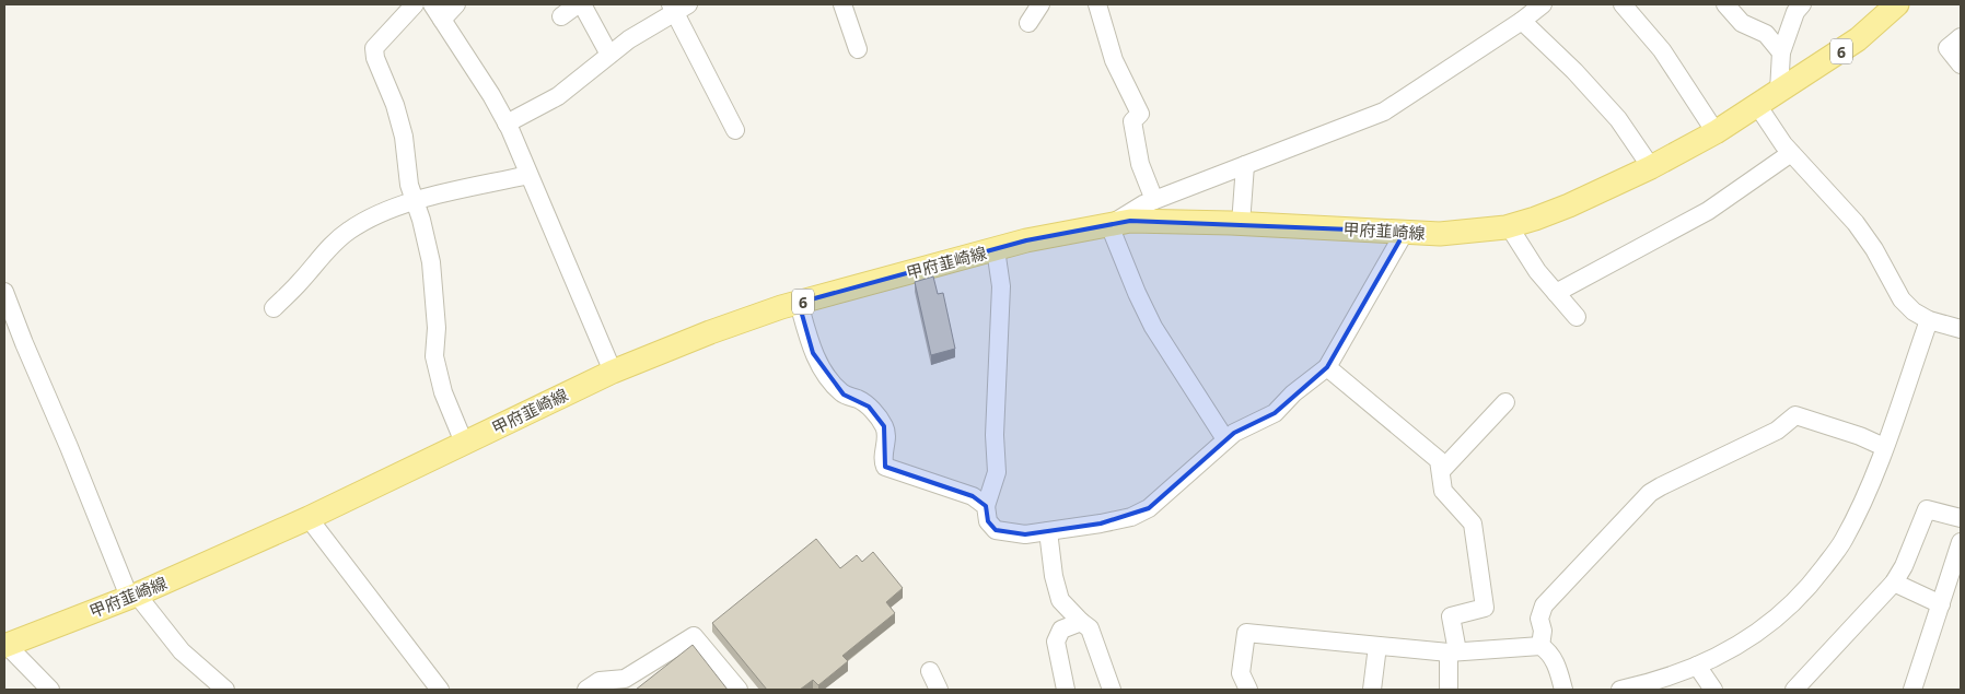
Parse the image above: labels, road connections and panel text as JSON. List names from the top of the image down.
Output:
{
  "streets": {
    "main road": ["6", "甲府韮崎線"]
  }
}
